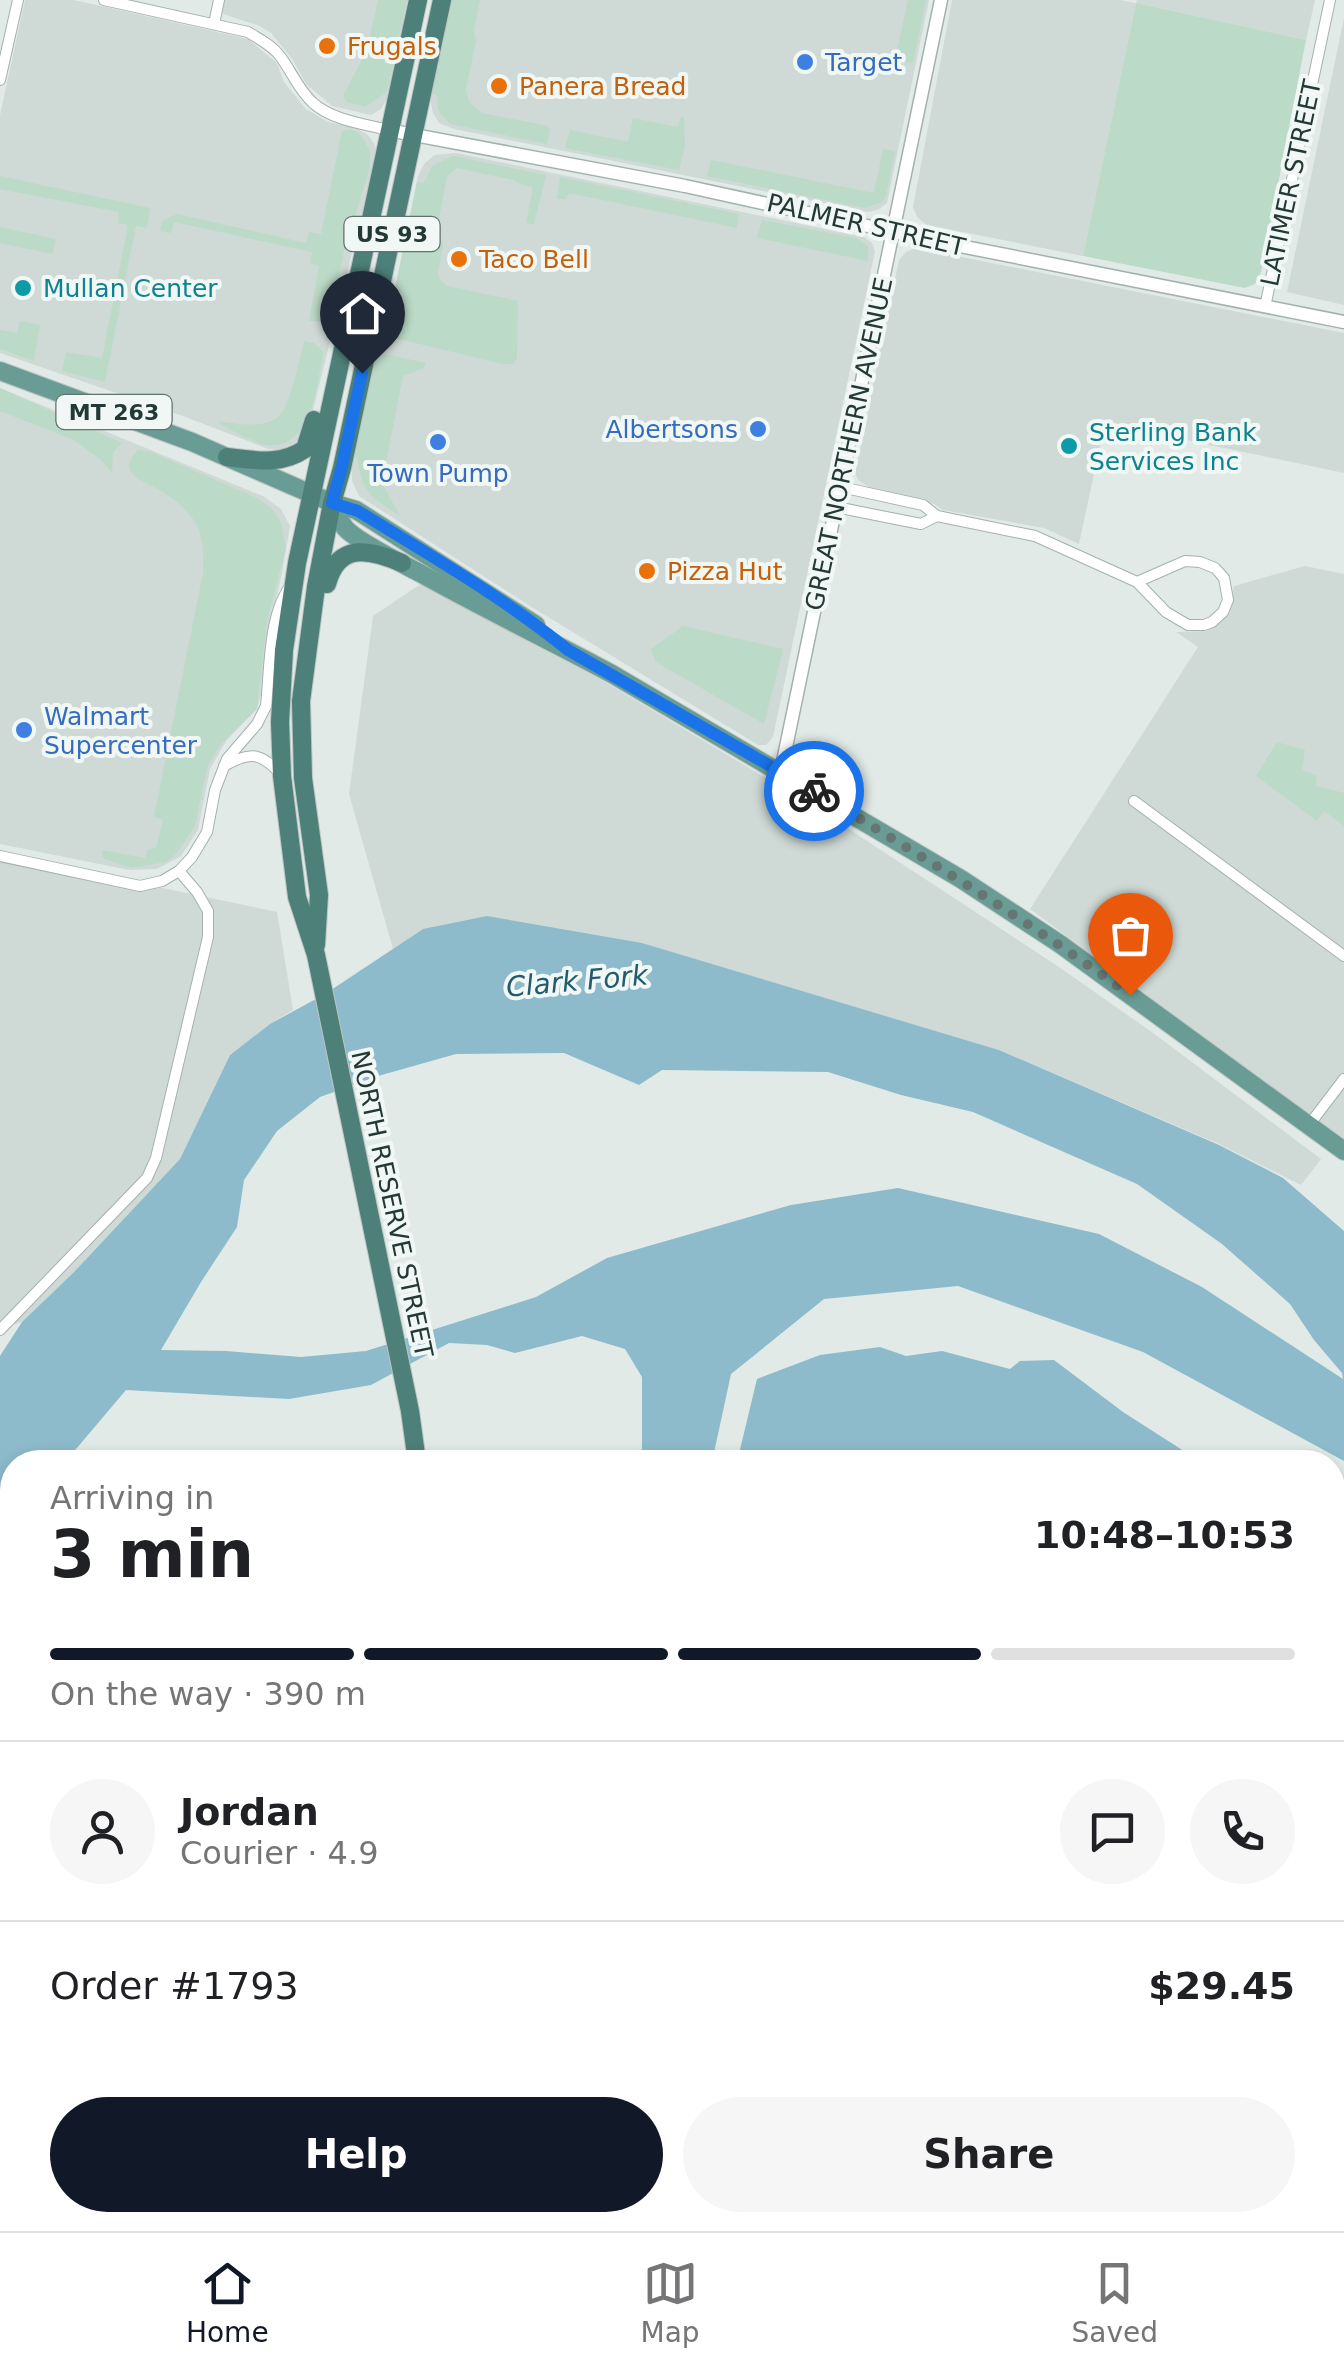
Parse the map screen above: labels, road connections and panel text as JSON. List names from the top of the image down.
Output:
{
  "streets": {
    "highway": ["US 93", "NORTH RESERVE STREET"],
    "main road": ["MT 263"],
    "street": ["LATIMER STREET", "PALMER STREET", "GREAT NORTHERN AVENUE"]
  },
  "crossings": [
    ["LATIMER STREET", "PALMER STREET"],
    ["PALMER STREET", "GREAT NORTHERN AVENUE"],
    ["PALMER STREET", "NORTH RESERVE STREET"],
    ["MT 263", "NORTH RESERVE STREET"]
  ],
  "water": ["Clark Fork"],
  "places": [
    "Frugals",
    "Target",
    "Panera Bread",
    "Taco Bell",
    "Mullan Center",
    "Albertsons",
    "Town Pump",
    "Sterling Bank Services Inc",
    "Pizza Hut",
    "Walmart Supercenter"
  ],
  "page": {
    "heading": ["3 min", "Arriving in", "10:48–10:53"],
    "panel": [
      "Jordan",
      "Courier · 4.9",
      "Order #1793",
      "$29.45"
    ],
    "bar": "On the way · 390 m",
    "buttons": ["Help", "Share"],
    "tabs": ["Home", "Map", "Saved"]
  }
}
